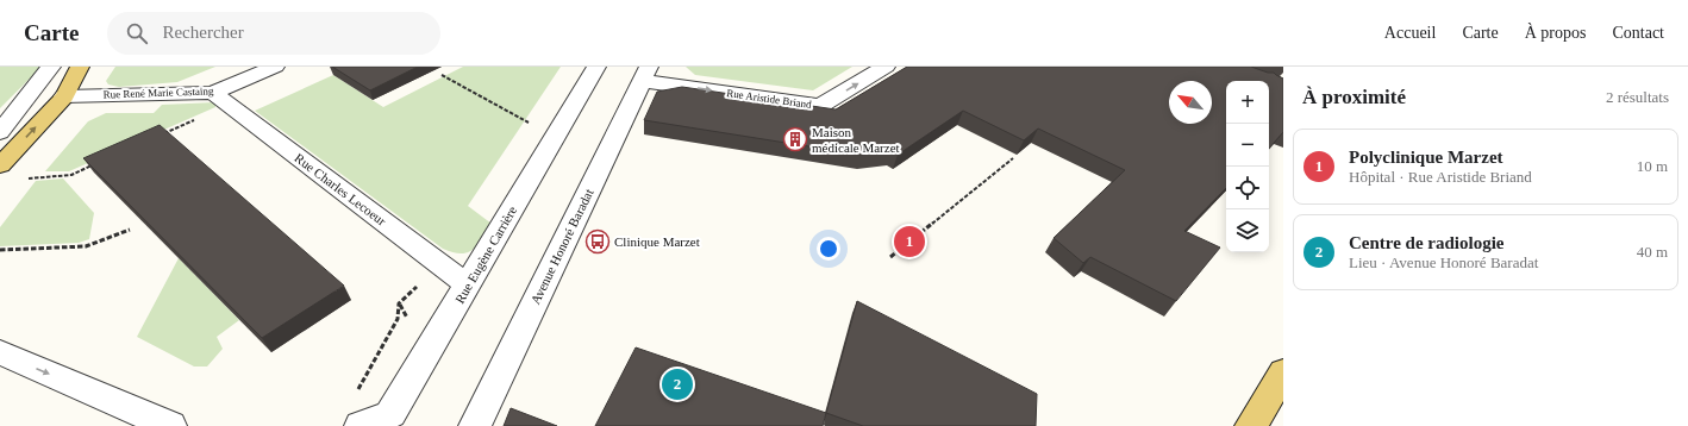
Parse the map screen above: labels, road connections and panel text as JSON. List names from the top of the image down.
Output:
{
  "streets": {
    "street": [
      "Rue René Marie Castaing",
      "Rue Aristide Briand",
      "Rue Charles Lecoeur",
      "Avenue Honoré Baradat",
      "Rue Eugène Carrière"
    ]
  },
  "crossings": [
    ["Rue René Marie Castaing", "Rue Charles Lecoeur"],
    ["Rue Aristide Briand", "Avenue Honoré Baradat"],
    ["Rue Charles Lecoeur", "Rue Eugène Carrière"]
  ],
  "one_way": ["Rue Aristide Briand"],
  "places": {
    "building": ["Maison médicale Marzet"],
    "bus stop": ["Clinique Marzet"]
  },
  "north": "top left",
  "page": {
    "header": "Carte",
    "search": "Rechercher",
    "nav": [
      "Accueil",
      "Carte",
      "À propos",
      "Contact"
    ],
    "heading": ["À proximité", "2 résultats"],
    "map_buttons": ["+", "−"],
    "list": [
      {
        "mark": "1",
        "name": "Polyclinique Marzet",
        "note": "Hôpital · Rue Aristide Briand",
        "value": "10 m"
      },
      {
        "mark": "2",
        "name": "Centre de radiologie",
        "note": "Lieu · Avenue Honoré Baradat",
        "value": "40 m"
      }
    ],
    "pins": ["1", "2"]
  }
}
